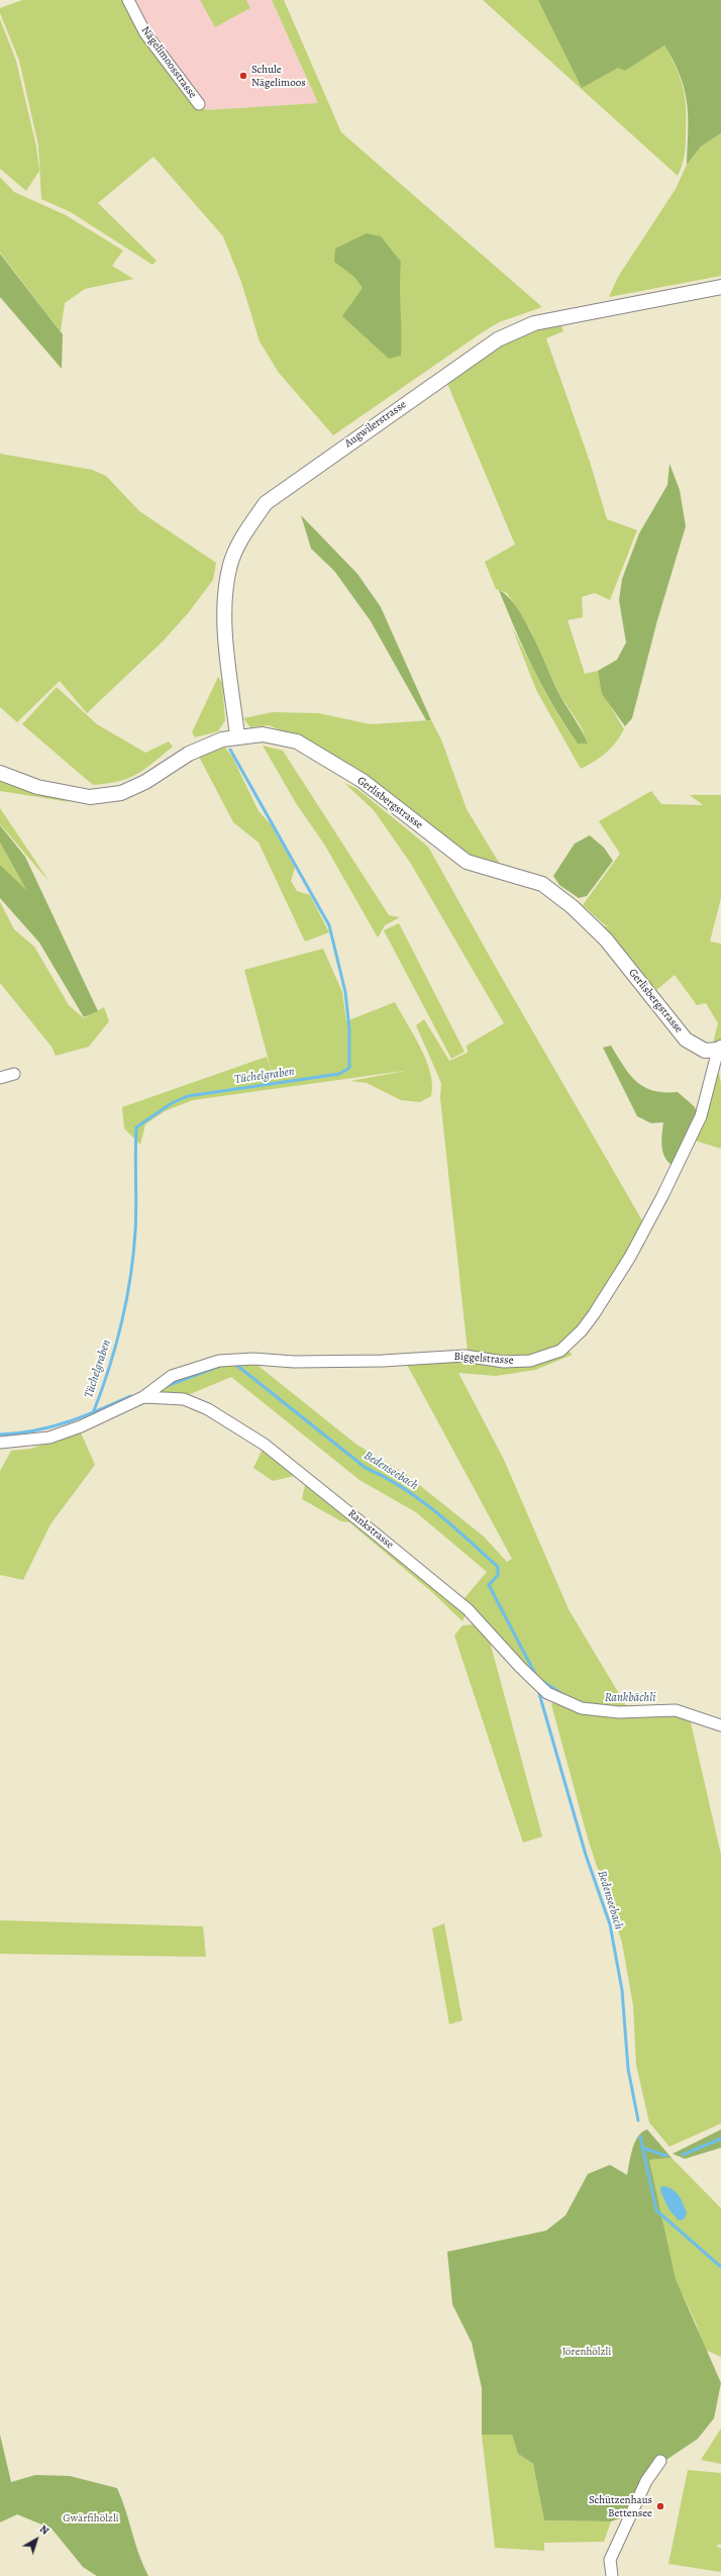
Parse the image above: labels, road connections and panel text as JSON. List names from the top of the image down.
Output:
{
  "streets": {
    "street": [
      "Nägelimoosstrasse",
      "Augwilerstrasse",
      "Gerlisbergstrasse",
      "Biggelstrasse",
      "Rankstrasse"
    ]
  },
  "crossings": [
    ["Augwilerstrasse", "Gerlisbergstrasse"],
    ["Gerlisbergstrasse", "Biggelstrasse"],
    ["Biggelstrasse", "Rankstrasse"]
  ],
  "water": ["Tüchelgraben", "Bedenseebach", "Rankbächli"],
  "parks": ["Jörenhölzli", "Gwärfihölzli"],
  "places": ["Schule Nägelimoos", "Schützenhaus Bettensee"],
  "north": "top right"
}
